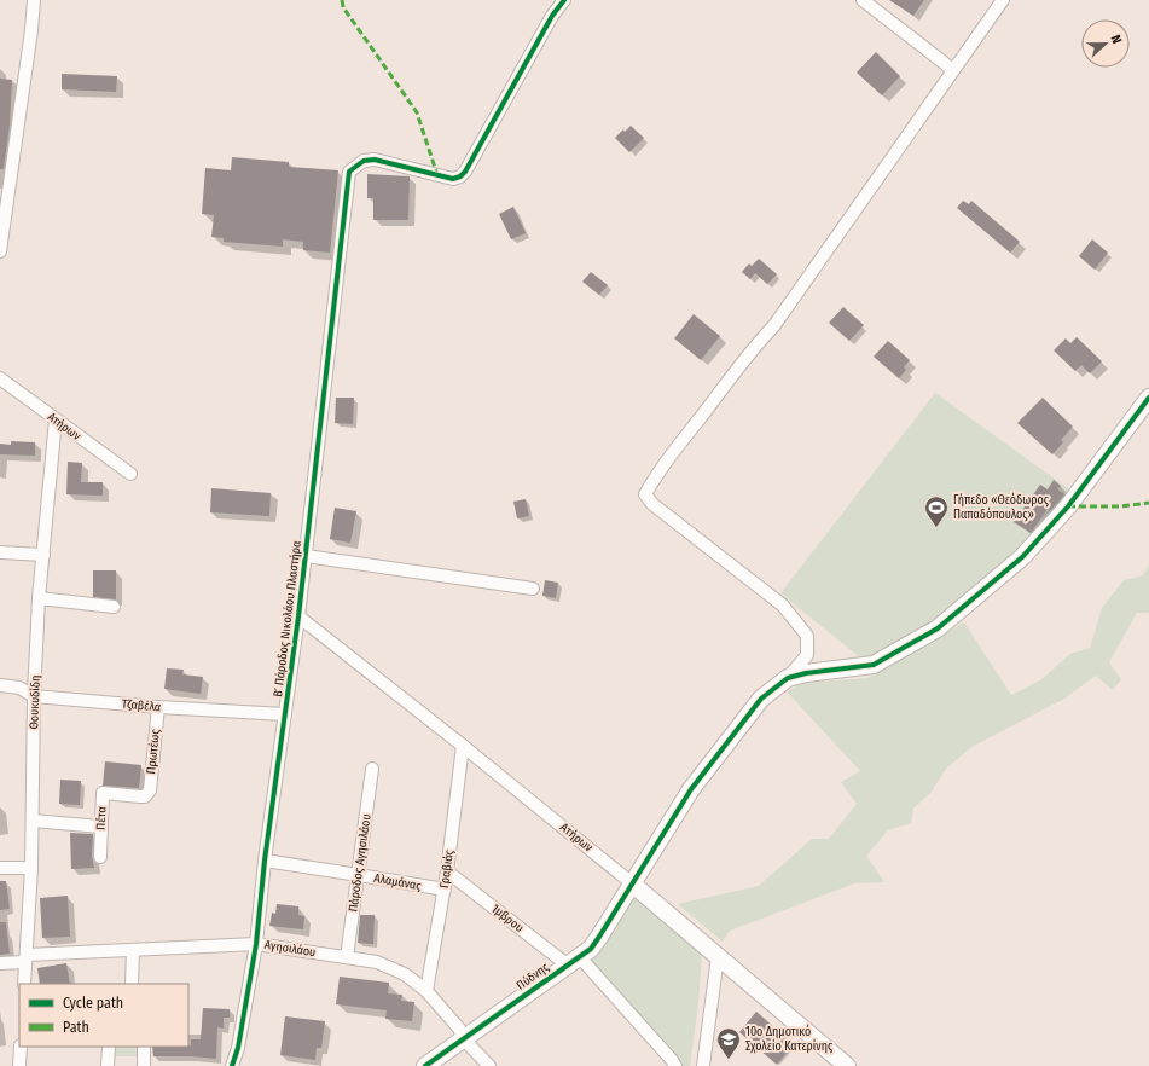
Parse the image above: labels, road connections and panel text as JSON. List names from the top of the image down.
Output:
{
  "streets": {
    "street": [
      "Ατήρων",
      "Β΄ Πάροδος Νικολάου Πλαστήρα",
      "Θουκυδίδη",
      "Τζαβέλα",
      "Πρωτέως",
      "Πέτα",
      "Πάροδος Αγησιλάου",
      "Γραβιάς",
      "Αλαμάνας",
      "Ίμβρου",
      "Αγησιλάου",
      "Πύδνης"
    ]
  },
  "crossings": [
    ["Ατήρων", "Β΄ Πάροδος Νικολάου Πλαστήρα"],
    ["Ατήρων", "Θουκυδίδη"],
    ["Ατήρων", "Γραβιάς"],
    ["Ατήρων", "Πύδνης"],
    ["Β΄ Πάροδος Νικολάου Πλαστήρα", "Τζαβέλα"],
    ["Β΄ Πάροδος Νικολάου Πλαστήρα", "Αλαμάνας"],
    ["Β΄ Πάροδος Νικολάου Πλαστήρα", "Αγησιλάου"],
    ["Θουκυδίδη", "Τζαβέλα"],
    ["Θουκυδίδη", "Αγησιλάου"],
    ["Τζαβέλα", "Πρωτέως"],
    ["Πρωτέως", "Πέτα"],
    ["Πάροδος Αγησιλάου", "Αλαμάνας"],
    ["Πάροδος Αγησιλάου", "Αγησιλάου"],
    ["Γραβιάς", "Αλαμάνας"],
    ["Γραβιάς", "Ίμβρου"],
    ["Γραβιάς", "Αγησιλάου"],
    ["Ίμβρου", "Πύδνης"],
    ["Αγησιλάου", "Πύδνης"]
  ],
  "places": {
    "sports": ["Γήπεδο «Θεόδωρος Παπαδόπουλος»"],
    "school or university": ["10ο Δημοτικό Σχολείο Κατερίνης"]
  },
  "legend": ["Cycle path", "Path"],
  "north": "right"
}
